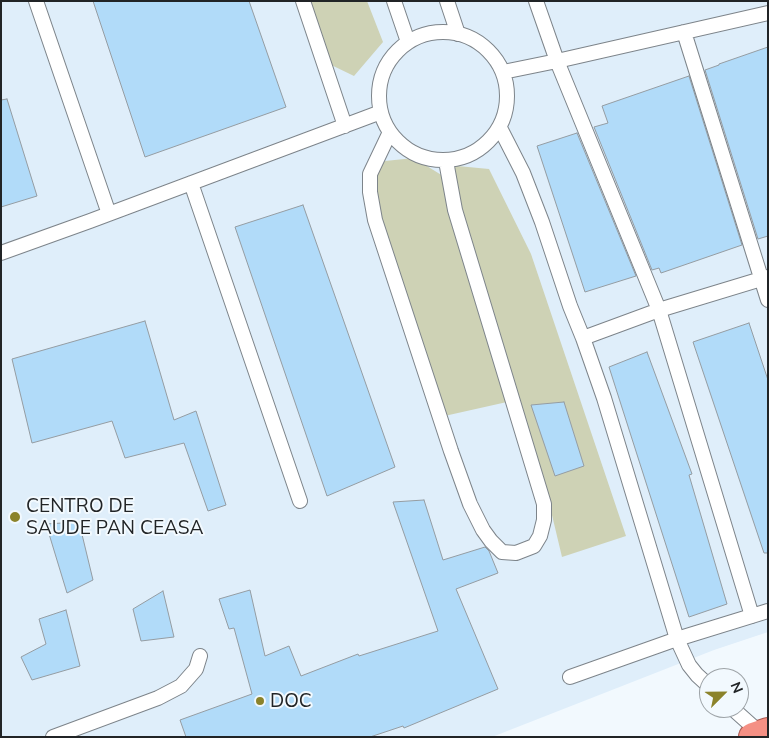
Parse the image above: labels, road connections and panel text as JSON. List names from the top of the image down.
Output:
{
  "places": ["CENTRO DE SAUDE PAN CEASA", "DOC"],
  "north": "top right"
}
